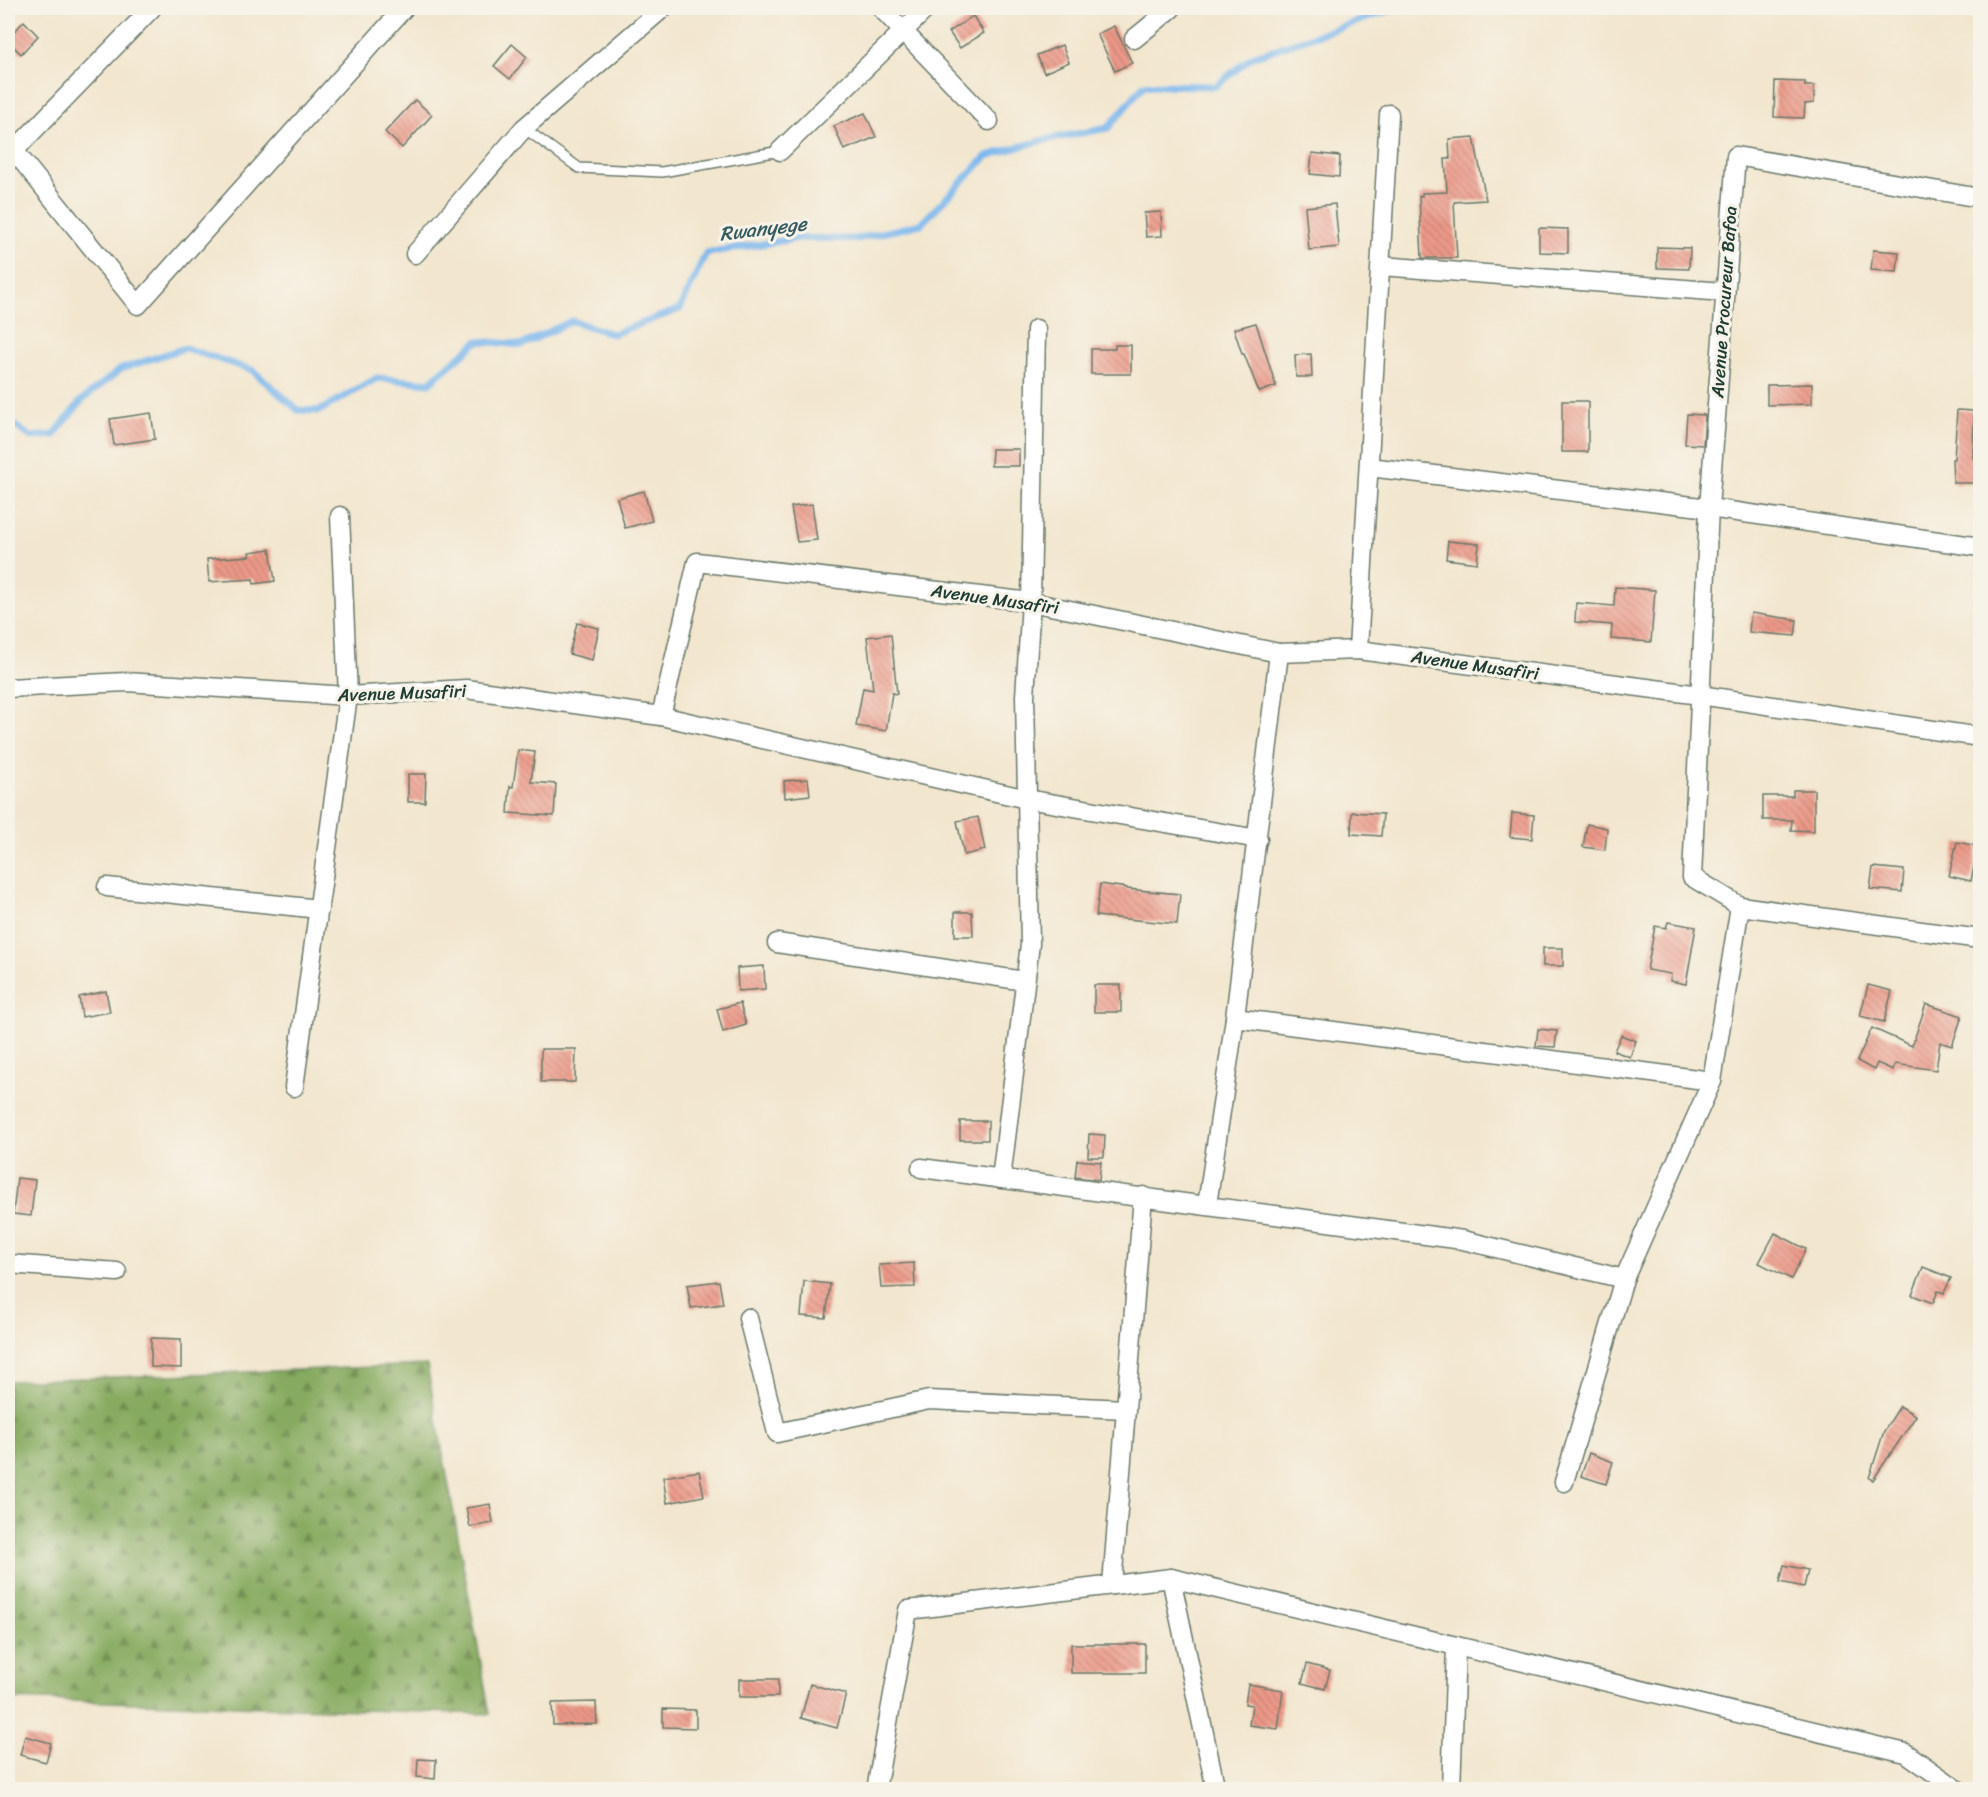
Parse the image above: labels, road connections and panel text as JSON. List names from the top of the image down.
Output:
{
  "streets": {
    "street": ["Avenue Procureur Bafoa", "Avenue Musafiri"]
  },
  "crossings": [
    ["Avenue Procureur Bafoa", "Avenue Musafiri"]
  ],
  "water": ["Rwanyege"]
}
